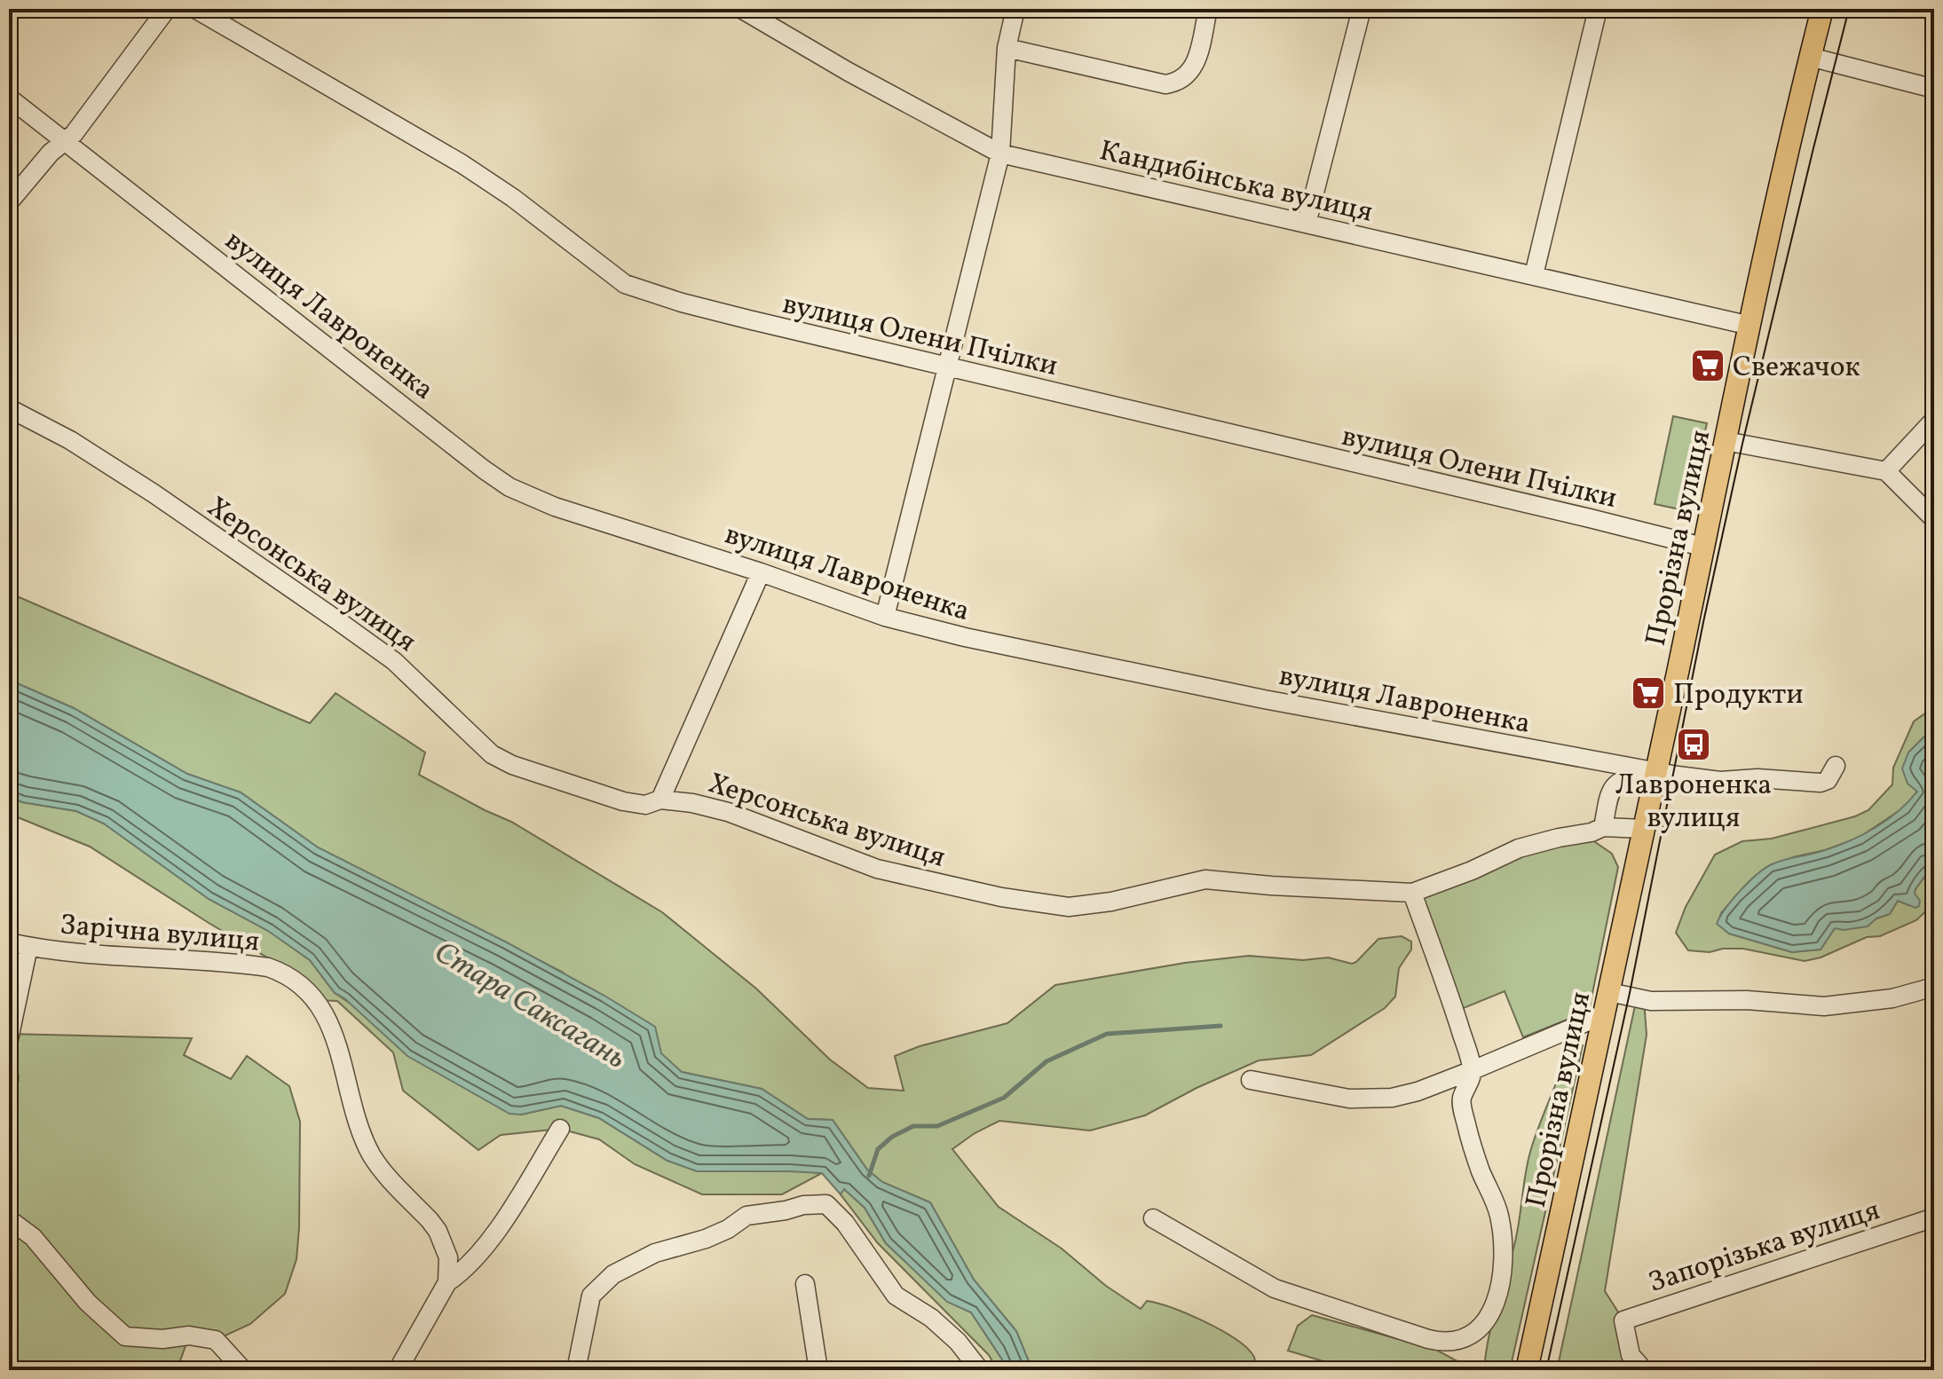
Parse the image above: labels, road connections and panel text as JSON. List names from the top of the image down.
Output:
{
  "streets": {
    "main road": ["Прорізна вулиця"],
    "street": [
      "Кандибінська вулиця",
      "вулиця Лавроненка",
      "вулиця Олени Пчілки",
      "Херсонська вулиця",
      "Зарічна вулиця",
      "Запорізька вулиця"
    ]
  },
  "crossings": [
    ["Кандибінська вулиця", "Прорізна вулиця"],
    ["вулиця Лавроненка", "Прорізна вулиця"],
    ["вулиця Олени Пчілки", "Прорізна вулиця"],
    ["Прорізна вулиця", "Херсонська вулиця"]
  ],
  "water": ["Стара Саксагань"],
  "places": {
    "supermarket": ["Свежачок", "Продукти"],
    "bus stop": ["Лавроненка вулиця"]
  }
}
